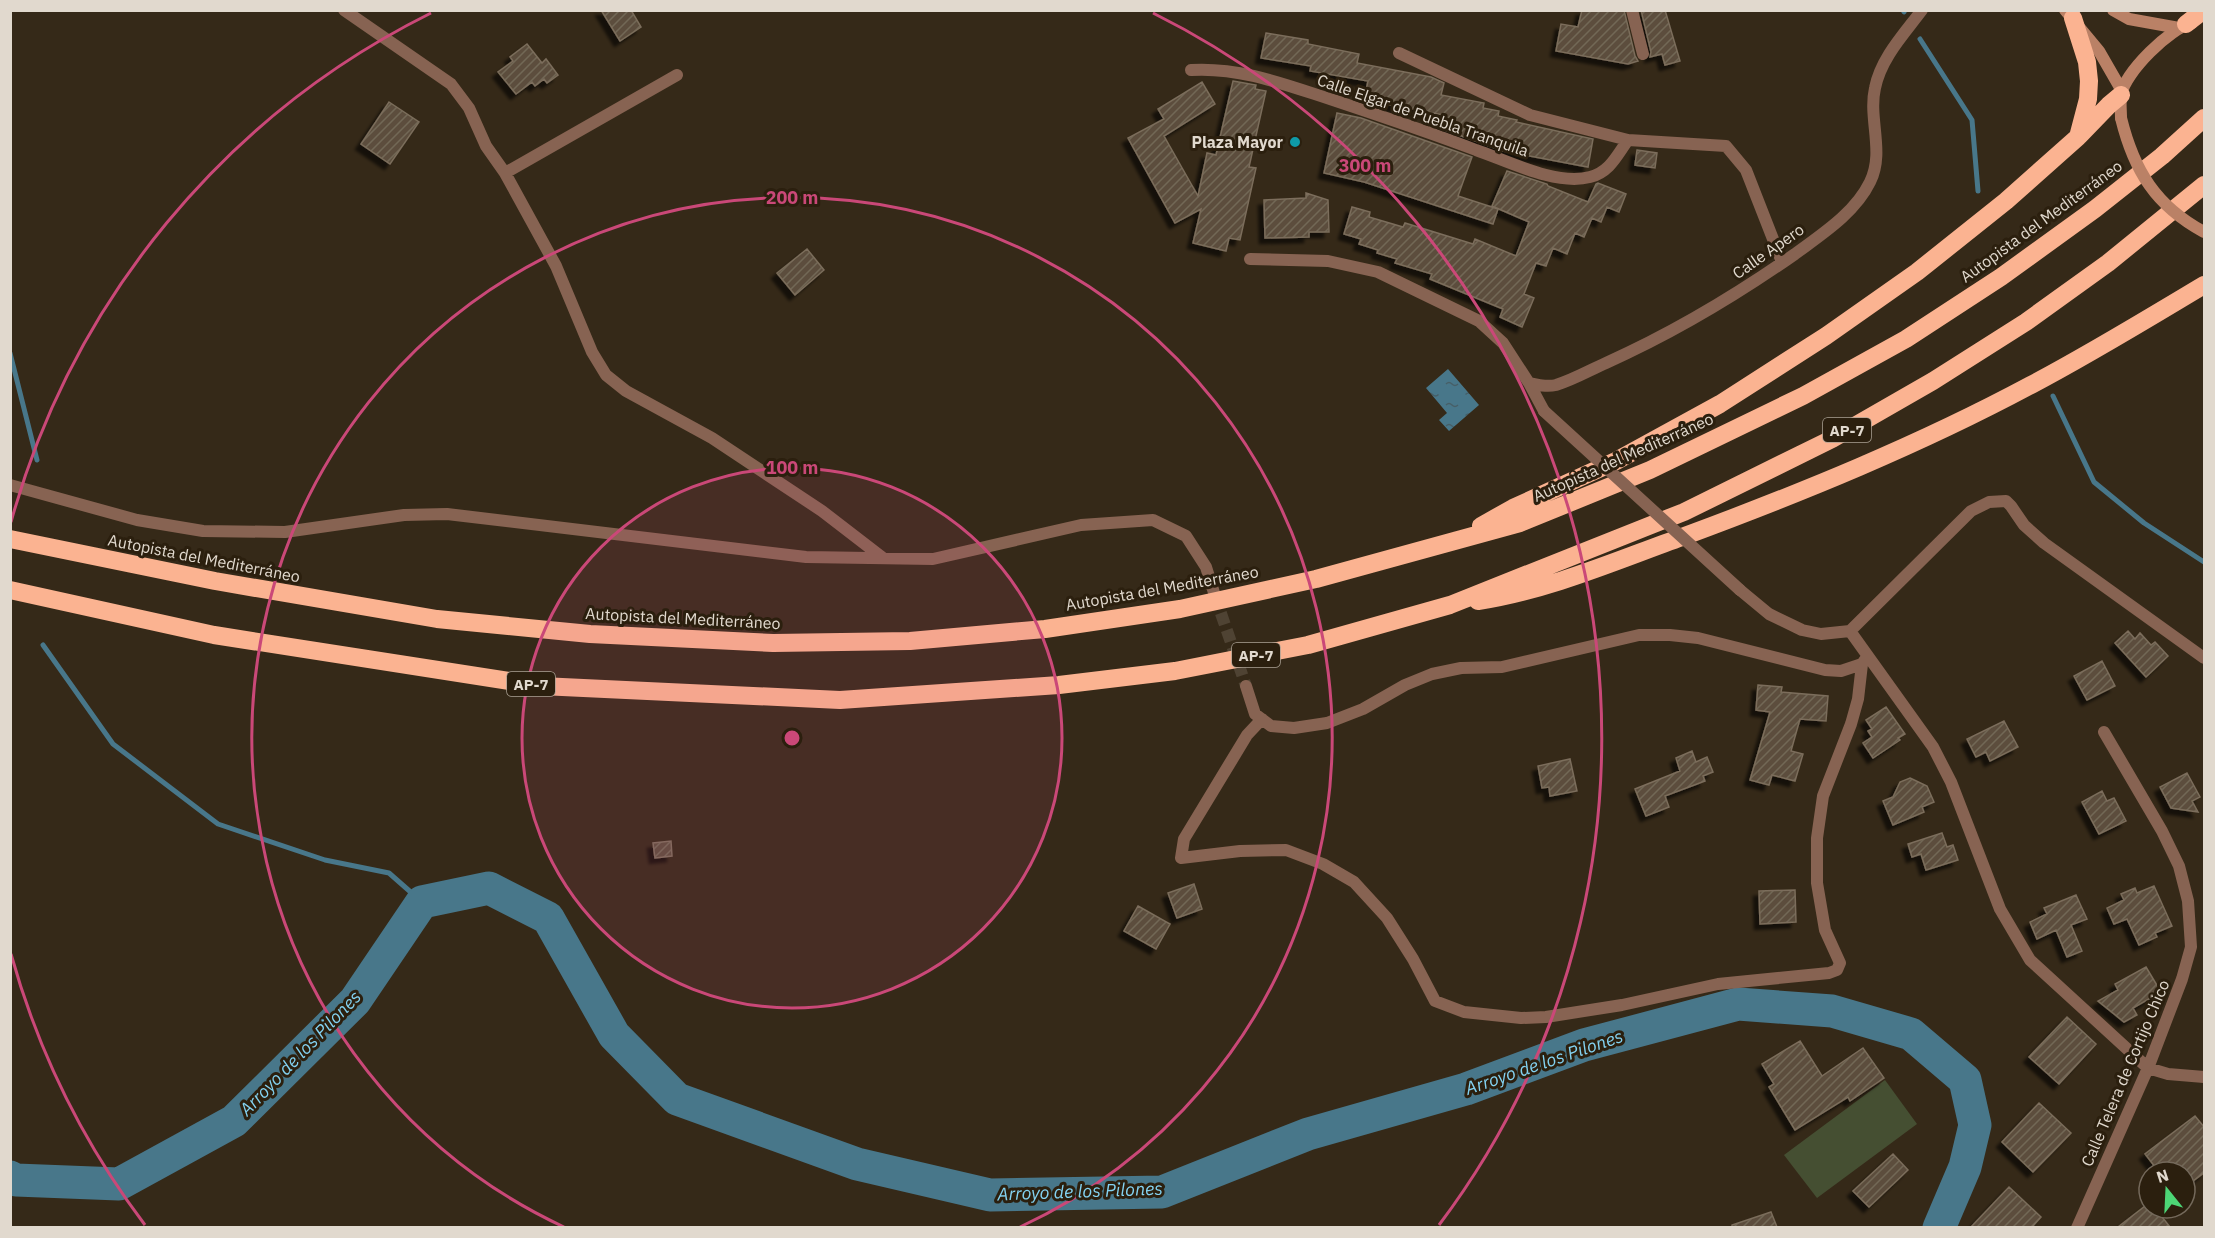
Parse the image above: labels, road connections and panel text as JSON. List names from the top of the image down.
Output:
{
  "streets": {
    "highway": ["Autopista del Mediterráneo", "AP-7"],
    "street": ["Calle Elgar de Puebla Tranquila", "Calle Apero", "Calle Telera de Cortijo Chico"]
  },
  "water": ["Arroyo de los Pilones"],
  "places": ["Plaza Mayor"],
  "north": "top",
  "rings": ["300 m", "200 m", "100 m"]
}
